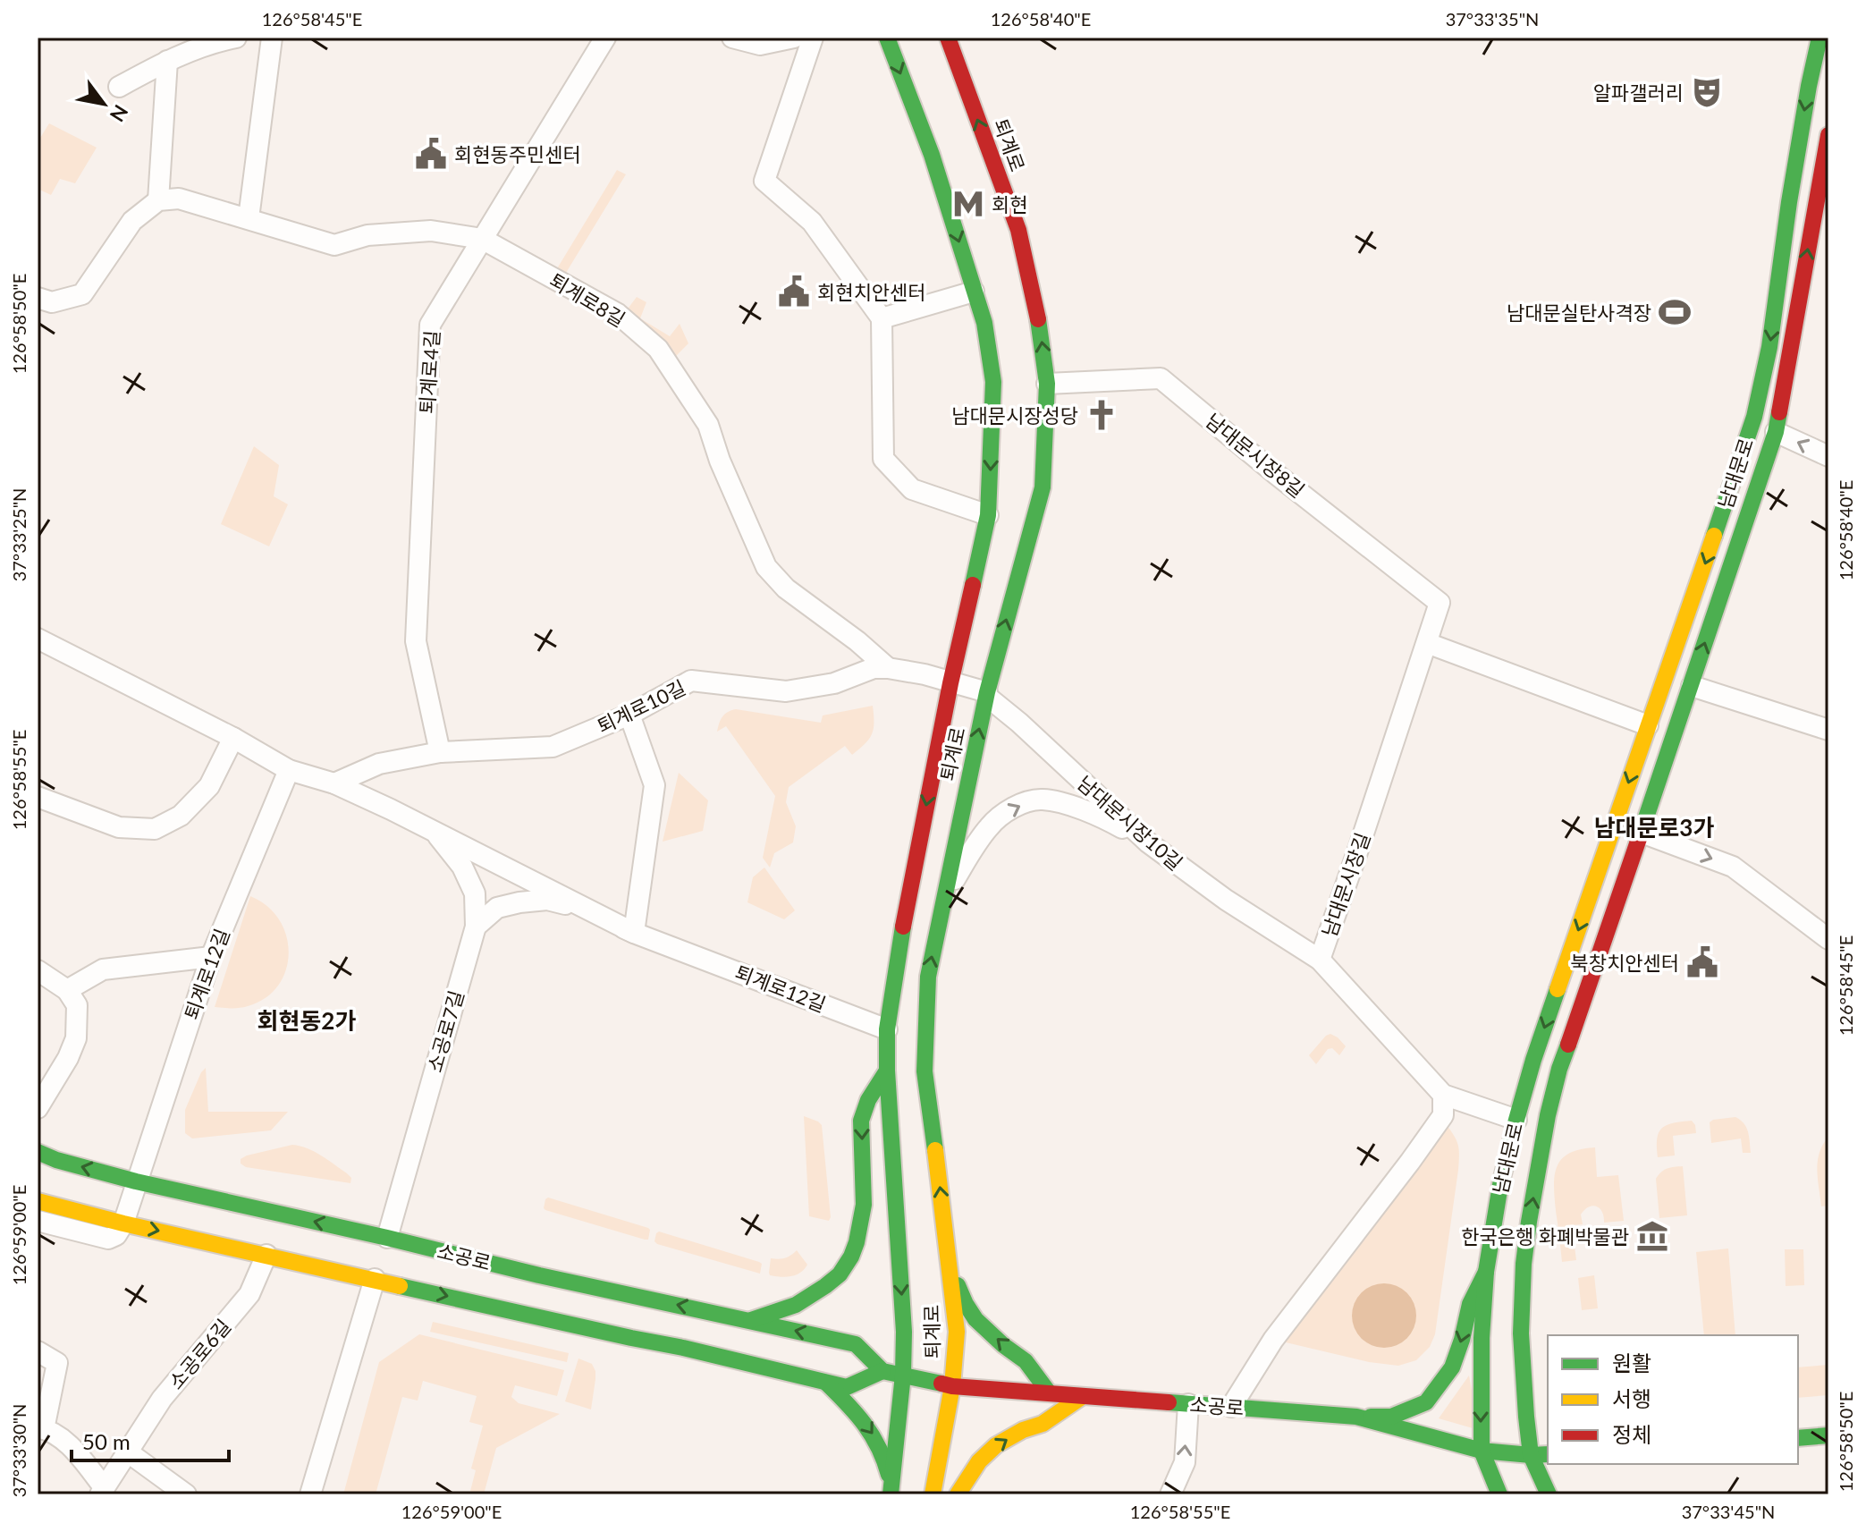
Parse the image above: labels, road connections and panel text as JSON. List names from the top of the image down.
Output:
{
  "streets": {
    "main road": ["퇴계로", "남대문로", "소공로"],
    "street": [
      "퇴계로8길",
      "퇴계로4길",
      "남대문시장8길",
      "퇴계로10길",
      "남대문시장10길",
      "남대문시장길",
      "퇴계로12길",
      "소공로7길",
      "소공로6길"
    ]
  },
  "crossings": [
    ["퇴계로", "남대문시장8길"],
    ["퇴계로", "퇴계로10길"],
    ["퇴계로", "남대문시장10길"],
    ["퇴계로", "퇴계로12길"],
    ["퇴계로", "소공로"],
    ["퇴계로8길", "퇴계로4길"],
    ["퇴계로8길", "퇴계로10길"],
    ["퇴계로4길", "퇴계로10길"],
    ["남대문시장8길", "남대문시장길"],
    ["남대문로", "남대문시장길"],
    ["남대문로", "소공로"],
    ["퇴계로10길", "남대문시장10길"],
    ["퇴계로10길", "퇴계로12길"],
    ["남대문시장10길", "남대문시장길"],
    ["퇴계로12길", "소공로7길"],
    ["퇴계로12길", "소공로"],
    ["소공로7길", "소공로"]
  ],
  "districts": ["남대문로3가", "회현동2가"],
  "places": {
    "theatre": ["알파갤러리"],
    "public building": ["회현동주민센터", "회현치안센터", "북창치안센터"],
    "metro station": ["회현"],
    "sports": ["남대문실탄사격장"],
    "church": ["남대문시장성당"],
    "museum": ["한국은행 화폐박물관"]
  },
  "legend": ["원활", "서행", "정체"],
  "scale_bar": "50 m",
  "north": "bottom right",
  "coordinates": [
    "126°58'45\"E",
    "126°58'40\"E",
    "37°33'35\"N",
    "126°58'50\"E",
    "37°33'25\"N",
    "126°58'55\"E",
    "126°59'00\"E",
    "37°33'30\"N",
    "37°33'45\"N"
  ]
}
